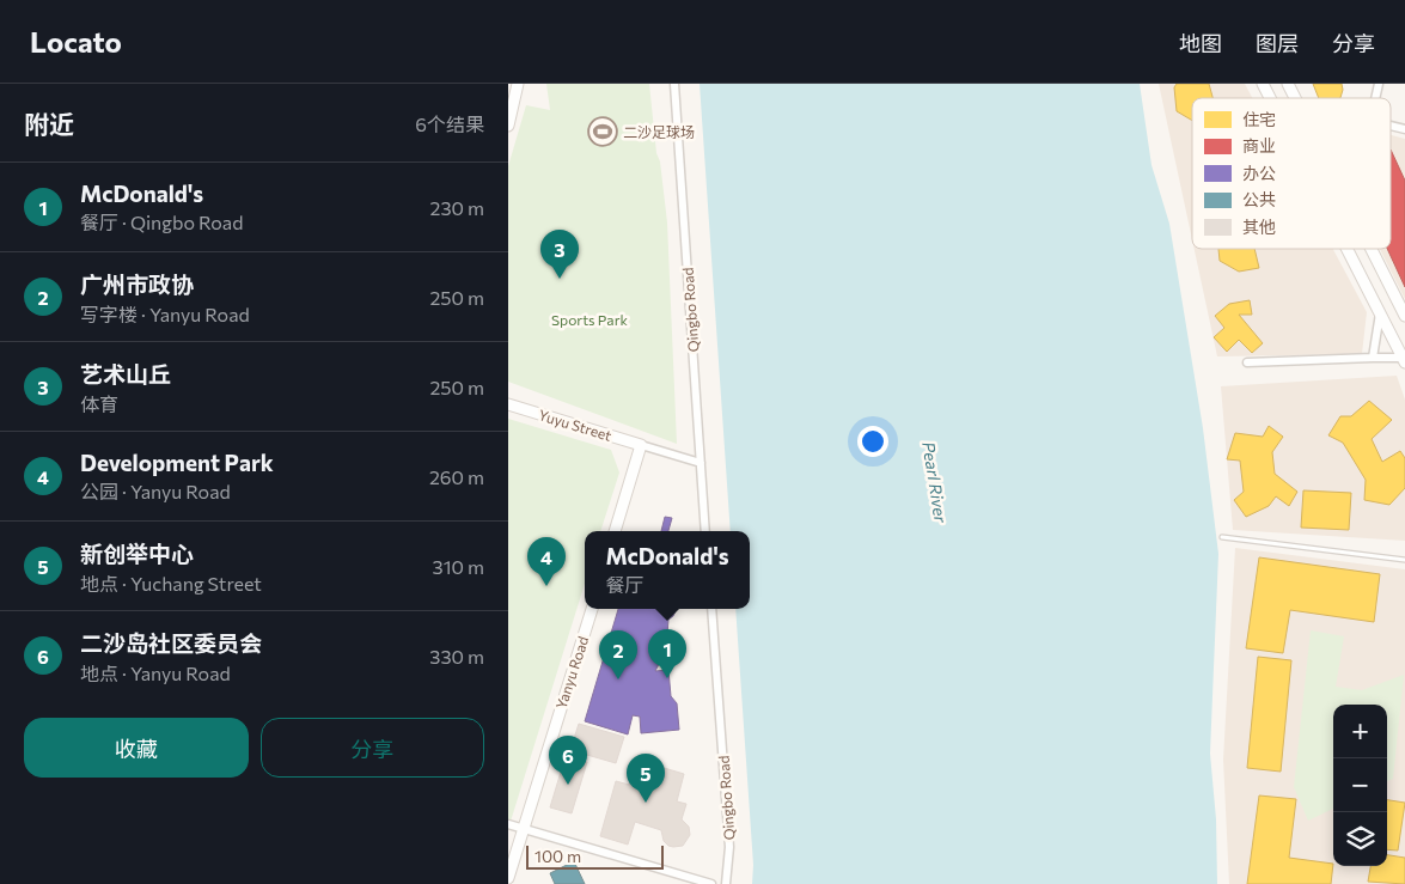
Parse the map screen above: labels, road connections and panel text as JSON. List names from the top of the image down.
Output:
{
  "streets": {
    "main road": ["Yuyu Street", "Yanyu Road"],
    "street": ["Qingbo Road"]
  },
  "water": ["Pearl River"],
  "parks": ["Sports Park"],
  "places": {
    "sports": ["二沙足球场"]
  },
  "legend": [
    "住宅",
    "商业",
    "办公",
    "公共",
    "其他"
  ],
  "scale_bar": "100 m",
  "page": {
    "header": "Locato",
    "nav": ["地图", "图层", "分享"],
    "heading": ["附近", "6个结果"],
    "list": [
      {
        "mark": "1",
        "name": "McDonald's",
        "note": "餐厅 · Qingbo Road",
        "value": "230 m"
      },
      {
        "mark": "2",
        "name": "广州市政协",
        "note": "写字楼 · Yanyu Road",
        "value": "250 m"
      },
      {
        "mark": "3",
        "name": "艺术山丘",
        "note": "体育",
        "value": "250 m"
      },
      {
        "mark": "4",
        "name": "Development Park",
        "note": "公园 · Yanyu Road",
        "value": "260 m"
      },
      {
        "mark": "5",
        "name": "新创举中心",
        "note": "地点 · Yuchang Street",
        "value": "310 m"
      },
      {
        "mark": "6",
        "name": "二沙岛社区委员会",
        "note": "地点 · Yanyu Road",
        "value": "330 m"
      }
    ],
    "pins": [
      "3",
      "4",
      "1",
      "2",
      "6",
      "5"
    ],
    "popup": ["McDonald's", "餐厅"],
    "buttons": ["收藏", "分享"],
    "map_buttons": ["+", "−"],
    "scale": "100 m"
  }
}
